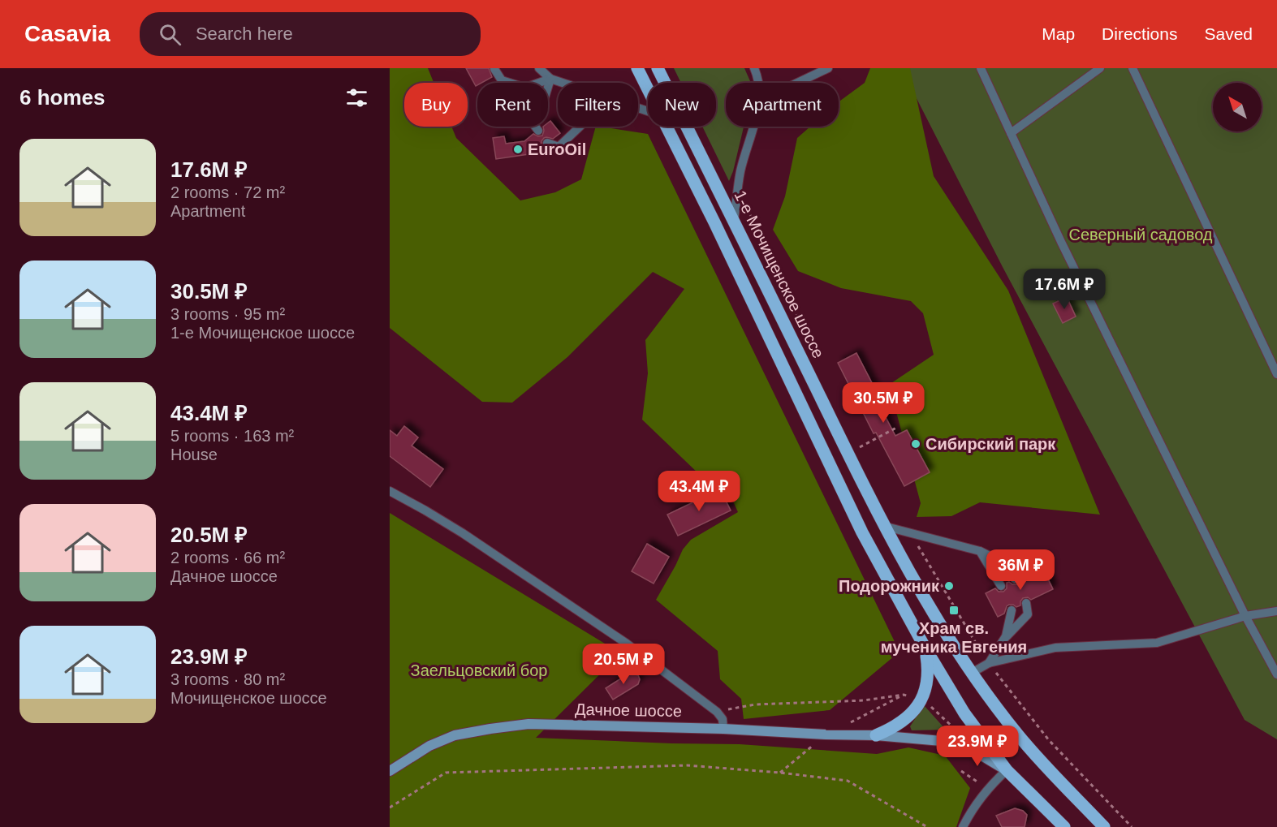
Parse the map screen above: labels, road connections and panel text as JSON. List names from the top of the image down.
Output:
{
  "streets": {
    "main road": ["1-е Мочищенское шоссе"],
    "street": ["Дачное шоссе"]
  },
  "parks": ["Северный садовод", "Заельцовский бор"],
  "places": {
    "other": ["EuroOil", "Сибирский парк", "Подорожник"],
    "transit": ["Храм св. мученика Евгения"]
  },
  "north": "top left",
  "page": {
    "header": "Casavia",
    "search": "Search here",
    "nav": ["Map", "Directions", "Saved"],
    "heading": "6 homes",
    "chip": [
      "Buy",
      "Rent",
      "Filters",
      "New",
      "Apartment"
    ],
    "list": [
      {
        "name": "17.6M ₽",
        "note": "2 rooms · 72 m² · Apartment"
      },
      {
        "name": "30.5M ₽",
        "note": "3 rooms · 95 m² · 1-е Мочищенское шоссе"
      },
      {
        "name": "43.4M ₽",
        "note": "5 rooms · 163 m² · House"
      },
      {
        "name": "20.5M ₽",
        "note": "2 rooms · 66 m² · Дачное шоссе"
      },
      {
        "name": "23.9M ₽",
        "note": "3 rooms · 80 m² · Мочищенское шоссе"
      }
    ],
    "price": [
      "17.6M ₽",
      "30.5M ₽",
      "43.4M ₽",
      "36M ₽",
      "20.5M ₽",
      "23.9M ₽"
    ]
  }
}
